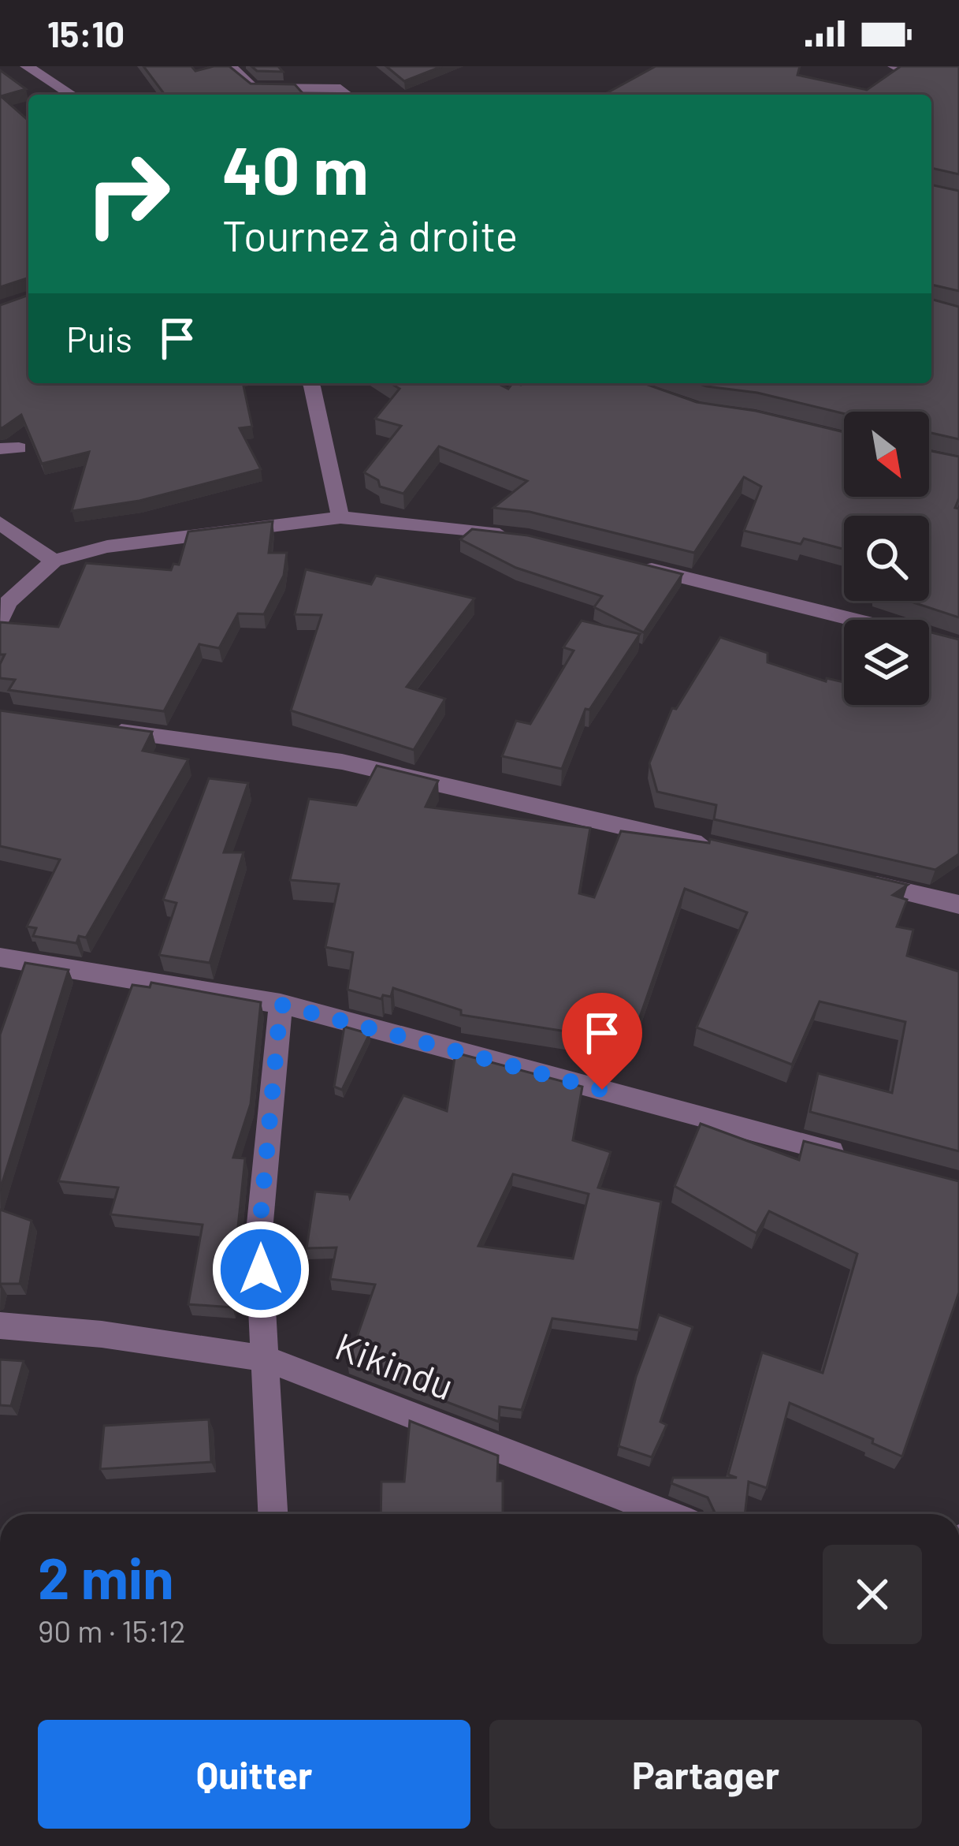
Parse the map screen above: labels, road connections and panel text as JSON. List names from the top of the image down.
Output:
{
  "streets": {
    "street": ["Kikindu"]
  },
  "north": "bottom right",
  "page": {
    "status": "15:10",
    "turn": ["40 m", "Tournez à droite"],
    "then": "Puis",
    "heading": ["2 min", "90 m · 15:12"],
    "buttons": ["Quitter", "Partager"]
  }
}
